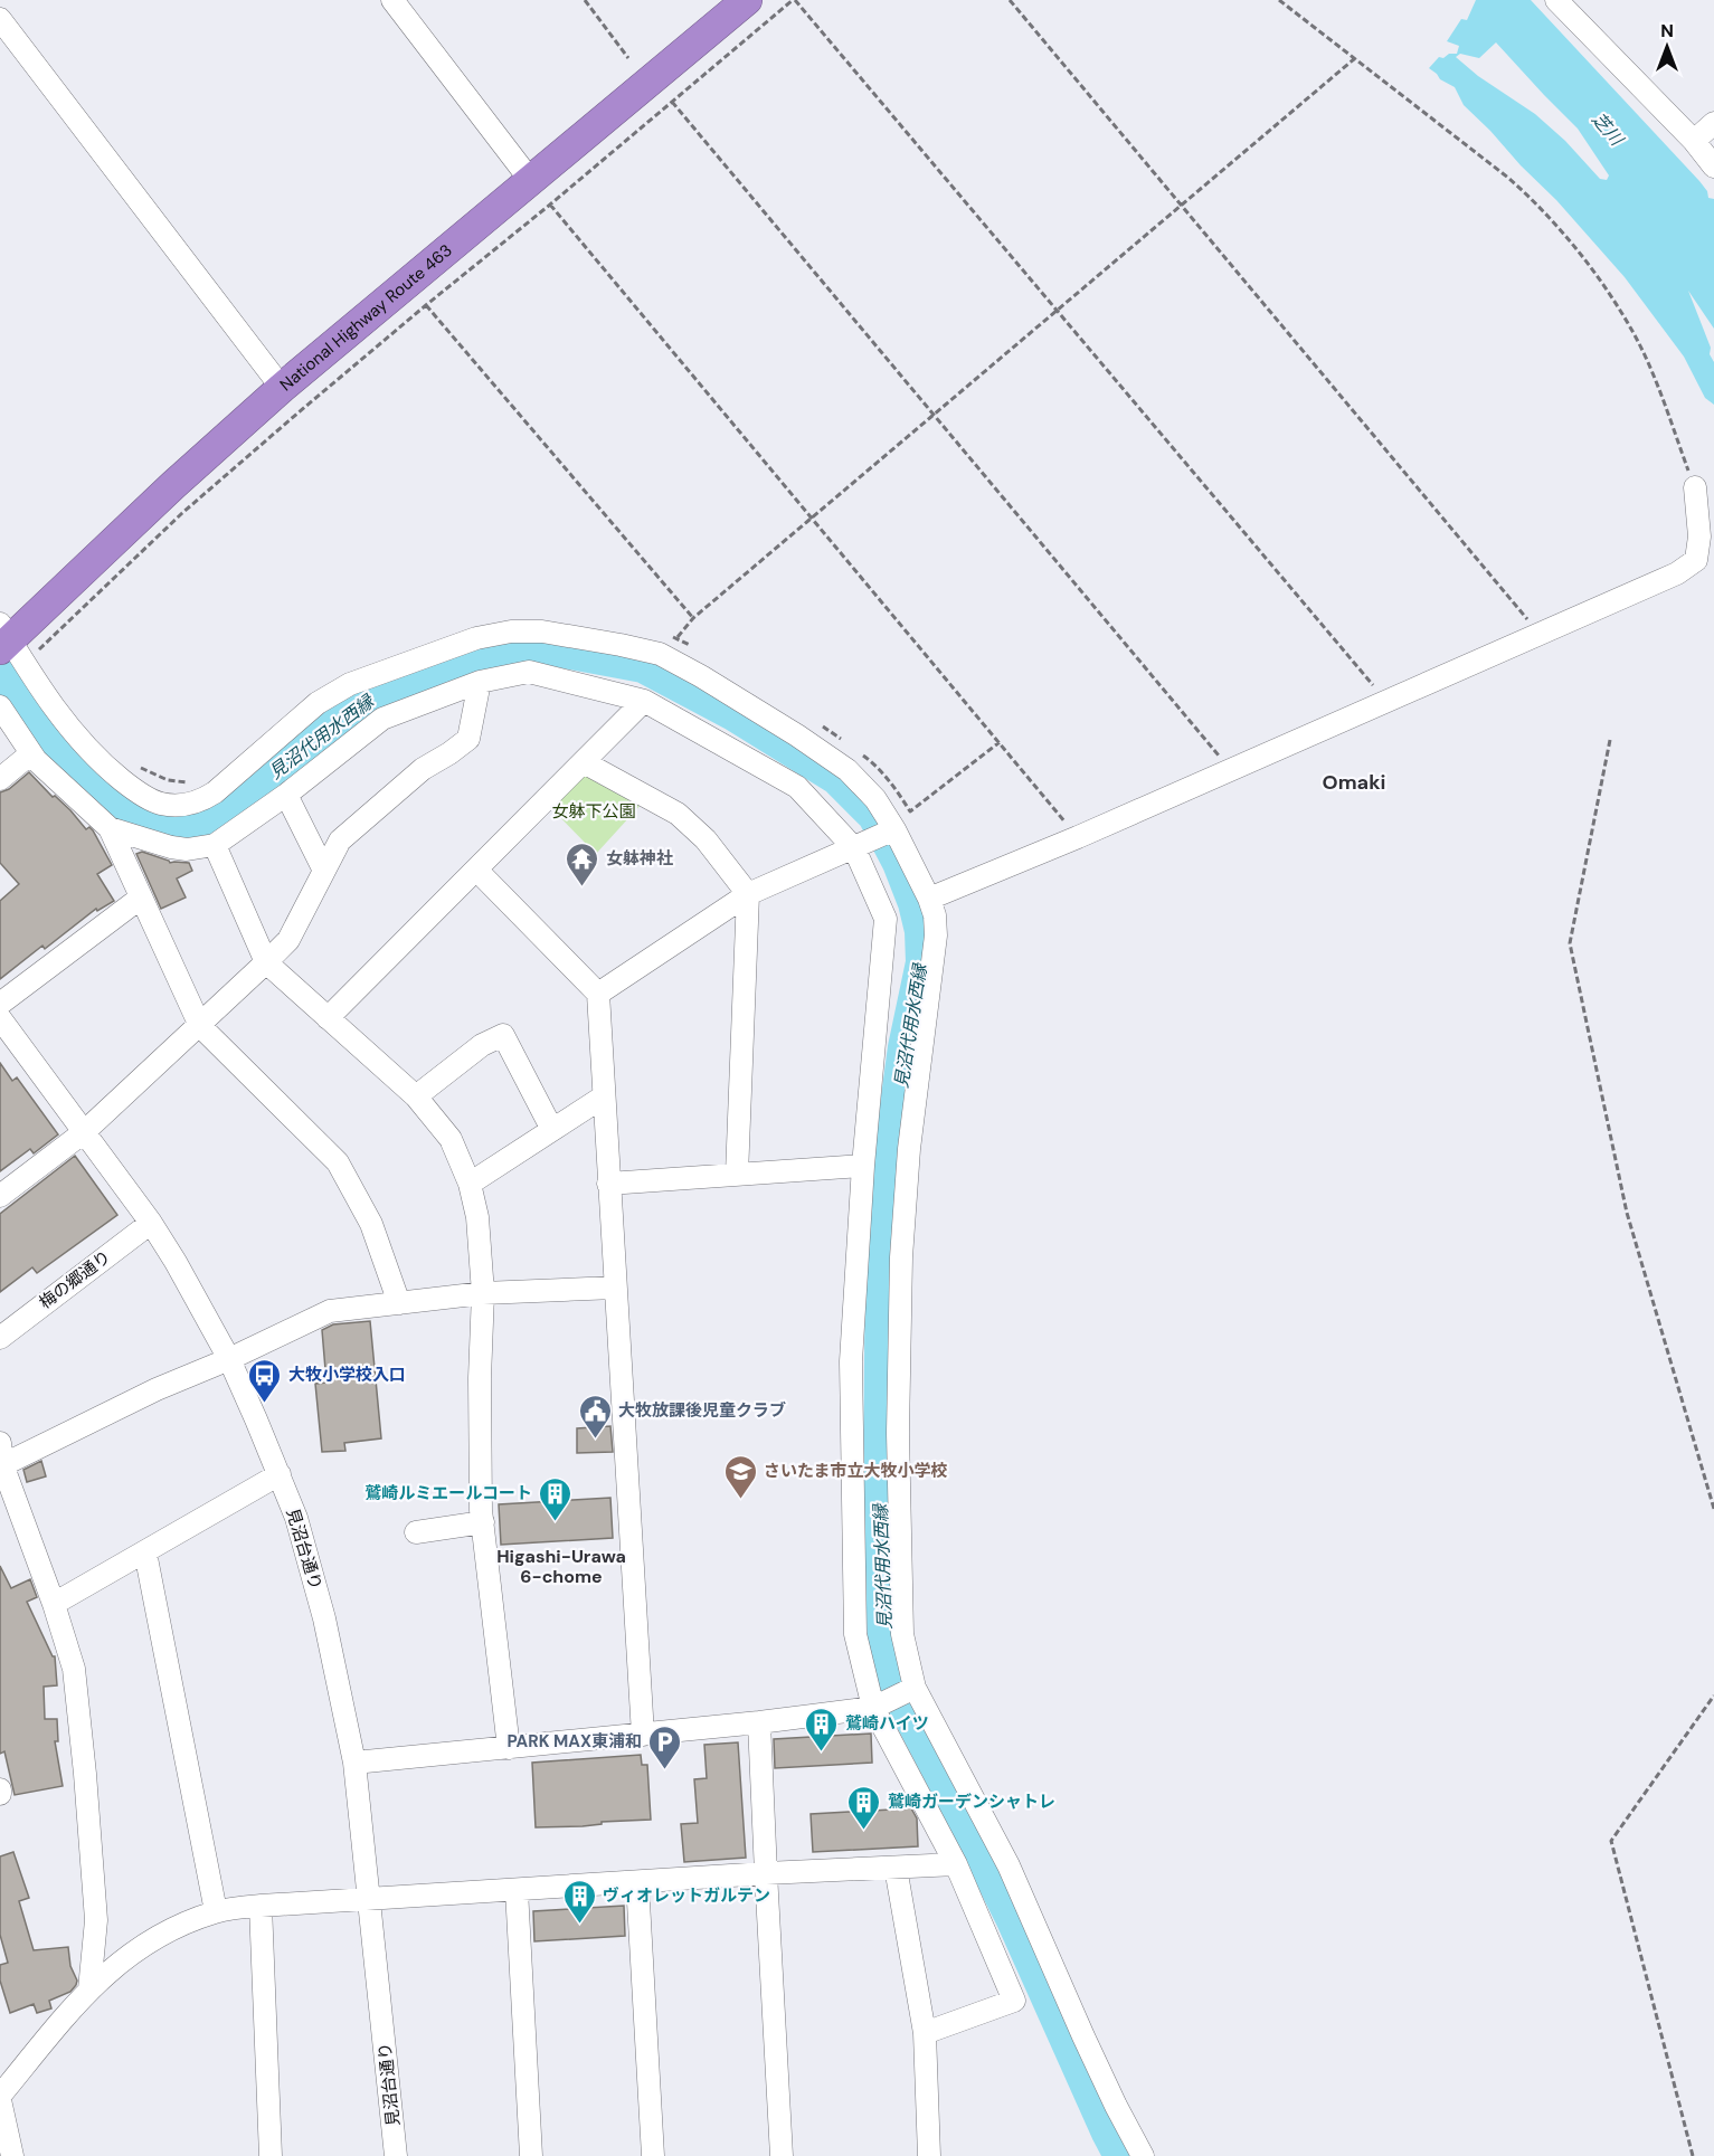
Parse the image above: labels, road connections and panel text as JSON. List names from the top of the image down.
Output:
{
  "streets": {
    "highway": ["National Highway Route 463"],
    "street": ["梅の郷通り", "見沼台通り"]
  },
  "crossings": [
    ["梅の郷通り", "見沼台通り"]
  ],
  "districts": ["Omaki", "Higashi-Urawa 6-chome"],
  "water": ["芝川", "見沼代用水西縁"],
  "parks": ["女躰下公園"],
  "places": {
    "temple": ["女躰神社"],
    "bus stop": ["大牧小学校入口"],
    "public building": ["大牧放課後児童クラブ"],
    "school or university": ["さいたま市立大牧小学校"],
    "building": [
      "鷲崎ルミエールコート",
      "鷲崎ハイツ",
      "鷲崎ガーデンシャトレ",
      "ヴィオレットガルテン"
    ],
    "parking": ["PARK MAX東浦和"]
  },
  "north": "top"
}
